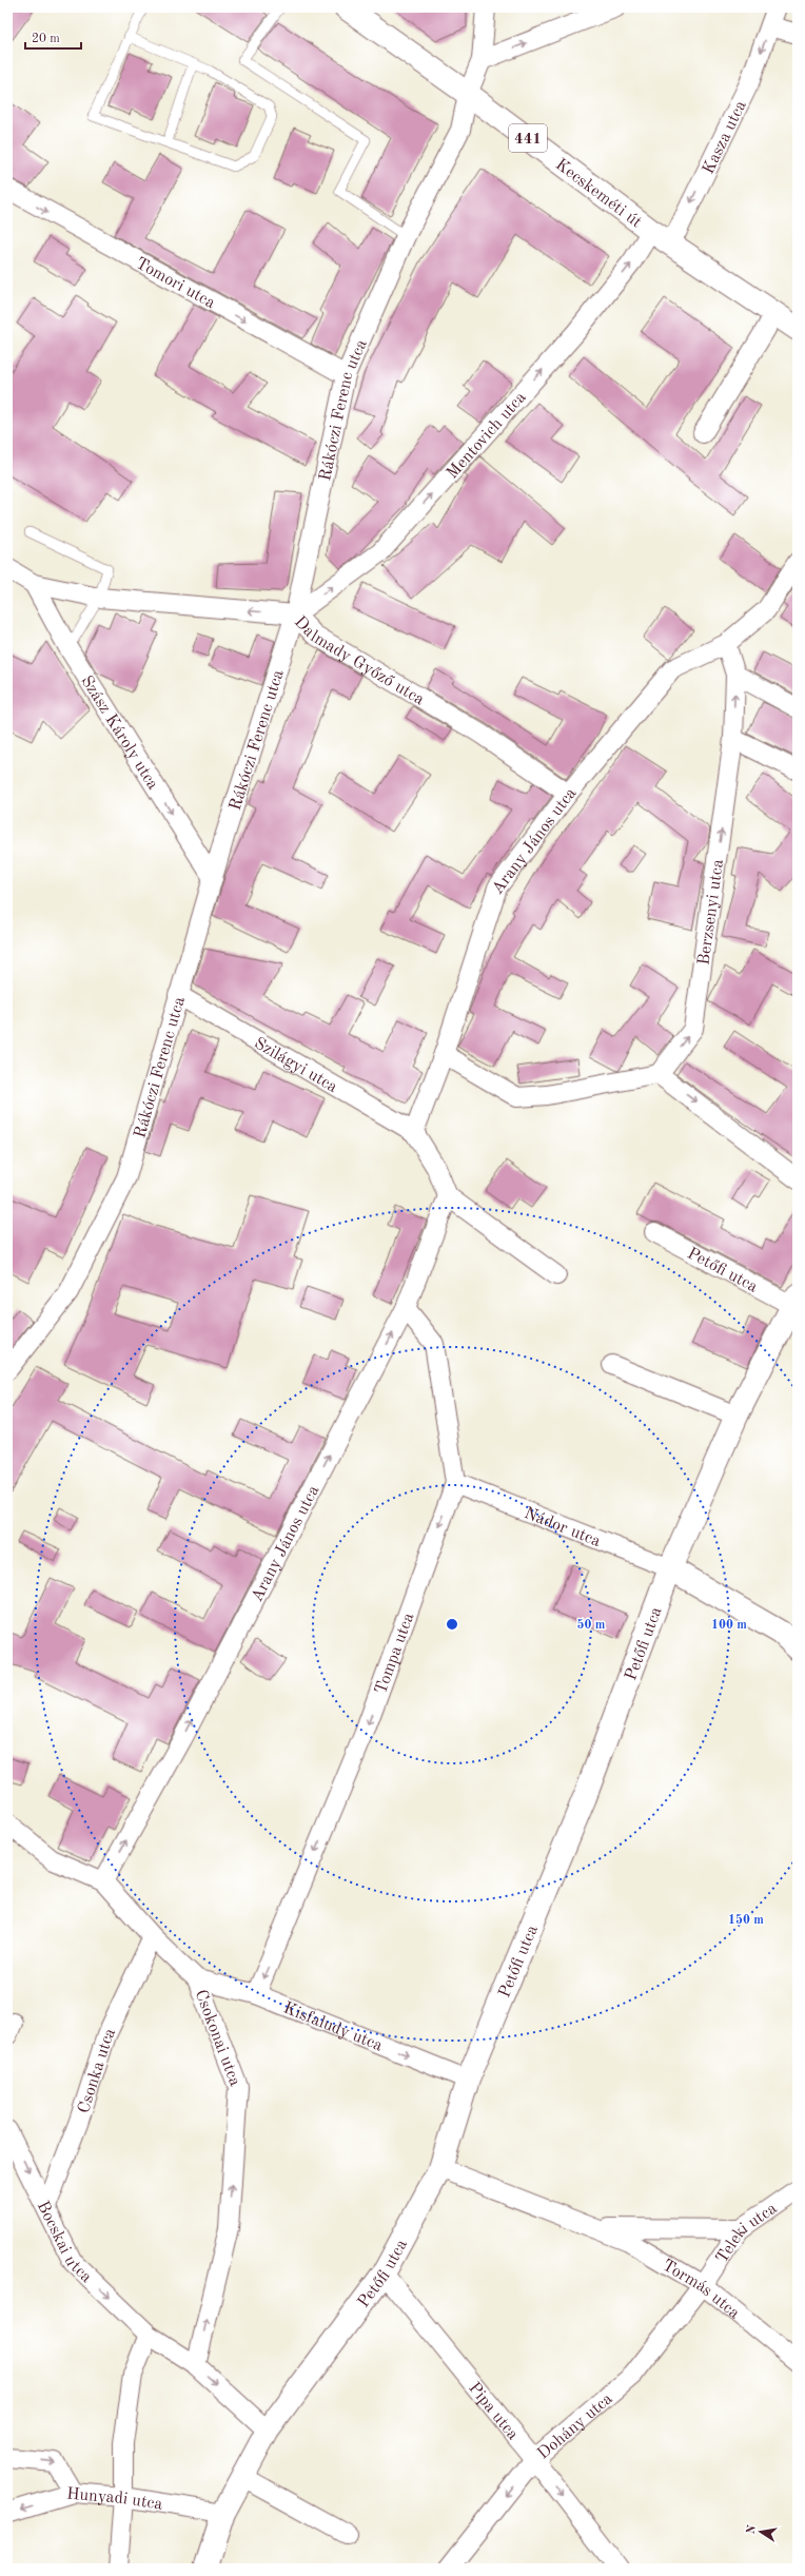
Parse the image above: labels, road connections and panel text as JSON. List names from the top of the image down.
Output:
{
  "streets": {
    "street": [
      "Kasza utca",
      "441",
      "Kecskeméti út",
      "Tomori utca",
      "Rákóczi Ferenc utca",
      "Mentovich utca",
      "Dalmady Győző utca",
      "Szász Károly utca",
      "Arany János utca",
      "Berzsenyi utca",
      "Szilágyi utca",
      "Petőfi utca",
      "Nádor utca",
      "Tompa utca",
      "Kisfaludy utca",
      "Csokonai utca",
      "Csonka utca",
      "Teleki utca",
      "Bocskai utca",
      "Tormás utca",
      "Pipa utca",
      "Dohány utca",
      "Hunyadi utca"
    ]
  },
  "crossings": [
    ["Kasza utca", "Kecskeméti út"],
    ["Kasza utca", "Mentovich utca"],
    ["Kecskeméti út", "Rákóczi Ferenc utca"],
    ["Kecskeméti út", "Mentovich utca"],
    ["Tomori utca", "Rákóczi Ferenc utca"],
    ["Rákóczi Ferenc utca", "Mentovich utca"],
    ["Rákóczi Ferenc utca", "Dalmady Győző utca"],
    ["Rákóczi Ferenc utca", "Szász Károly utca"],
    ["Rákóczi Ferenc utca", "Szilágyi utca"],
    ["Mentovich utca", "Dalmady Győző utca"],
    ["Dalmady Győző utca", "Szász Károly utca"],
    ["Dalmady Győző utca", "Arany János utca"],
    ["Arany János utca", "Berzsenyi utca"],
    ["Arany János utca", "Szilágyi utca"],
    ["Arany János utca", "Tompa utca"],
    ["Arany János utca", "Csokonai utca"],
    ["Petőfi utca", "Nádor utca"],
    ["Petőfi utca", "Kisfaludy utca"],
    ["Petőfi utca", "Bocskai utca"],
    ["Petőfi utca", "Tormás utca"],
    ["Petőfi utca", "Pipa utca"],
    ["Petőfi utca", "Hunyadi utca"],
    ["Nádor utca", "Tompa utca"],
    ["Tompa utca", "Kisfaludy utca"],
    ["Kisfaludy utca", "Csokonai utca"],
    ["Csokonai utca", "Csonka utca"],
    ["Csokonai utca", "Bocskai utca"],
    ["Csonka utca", "Bocskai utca"],
    ["Teleki utca", "Tormás utca"],
    ["Teleki utca", "Dohány utca"],
    ["Tormás utca", "Dohány utca"],
    ["Pipa utca", "Dohány utca"]
  ],
  "one_way": [
    "Tomori utca",
    "Mentovich utca",
    "Szász Károly utca",
    "Arany János utca",
    "Berzsenyi utca",
    "Tompa utca",
    "Kisfaludy utca",
    "Csokonai utca",
    "Bocskai utca",
    "Pipa utca",
    "Dohány utca"
  ],
  "scale_bar": "20 m",
  "north": "left",
  "rings": ["50 m", "100 m", "150 m"]
}
